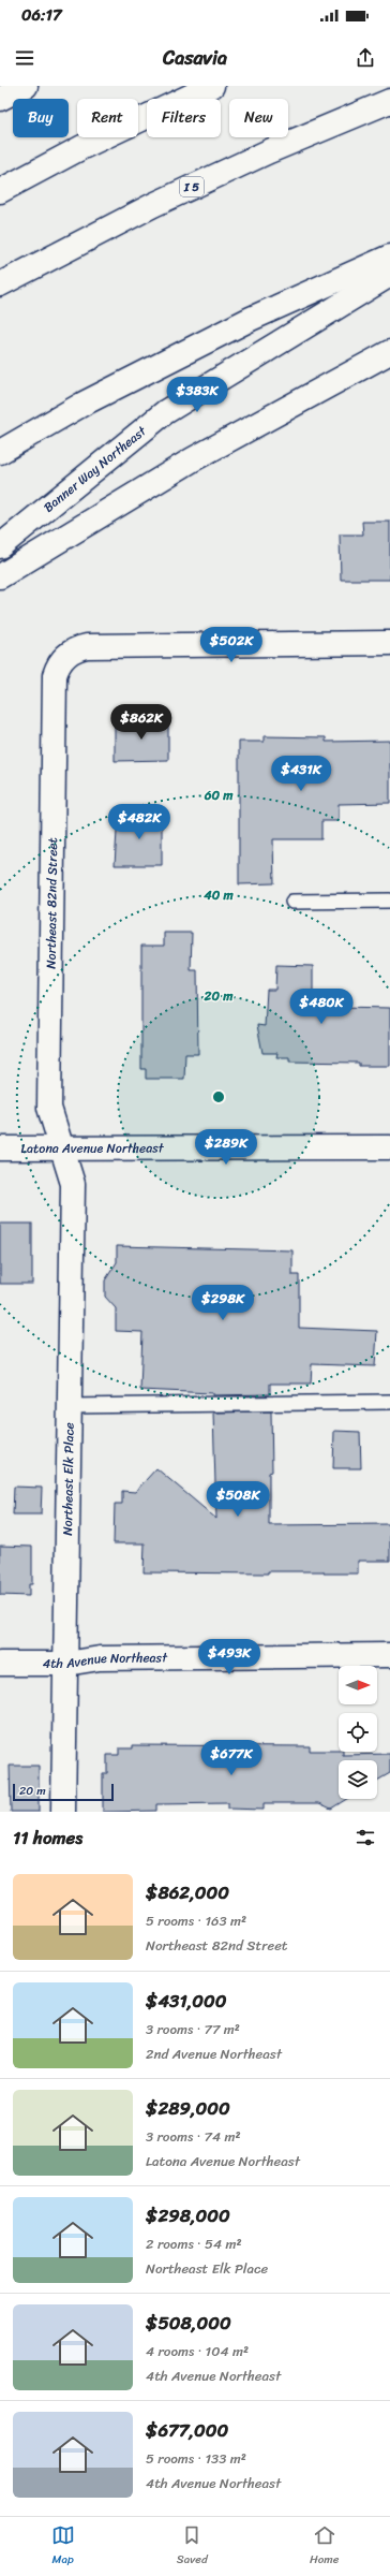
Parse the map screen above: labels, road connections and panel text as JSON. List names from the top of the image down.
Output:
{
  "streets": {
    "main road": [
      "I 5",
      "Banner Way Northeast",
      "Northeast 82nd Street",
      "Latona Avenue Northeast",
      "Northeast Elk Place",
      "4th Avenue Northeast"
    ]
  },
  "crossings": [
    ["Northeast 82nd Street", "Latona Avenue Northeast"],
    ["Northeast 82nd Street", "Northeast Elk Place"],
    ["Latona Avenue Northeast", "Northeast Elk Place"],
    ["Northeast Elk Place", "4th Avenue Northeast"]
  ],
  "scale_bar": "20 m",
  "north": "right",
  "page": {
    "status": "06:17",
    "header": "Casavia",
    "chip": [
      "Buy",
      "Rent",
      "Filters",
      "New"
    ],
    "price": [
      "$383K",
      "$502K",
      "$862K",
      "$431K",
      "$482K",
      "$480K",
      "$289K",
      "$298K",
      "$508K",
      "$493K",
      "$677K"
    ],
    "scale": "20 m",
    "heading": "11 homes",
    "list": [
      {
        "name": "$862,000",
        "note": "5 rooms · 163 m² · Northeast 82nd Street"
      },
      {
        "name": "$431,000",
        "note": "3 rooms · 77 m² · 2nd Avenue Northeast"
      },
      {
        "name": "$289,000",
        "note": "3 rooms · 74 m² · Latona Avenue Northeast"
      },
      {
        "name": "$298,000",
        "note": "2 rooms · 54 m² · Northeast Elk Place"
      },
      {
        "name": "$508,000",
        "note": "4 rooms · 104 m² · 4th Avenue Northeast"
      },
      {
        "name": "$677,000",
        "note": "5 rooms · 133 m² · 4th Avenue Northeast"
      }
    ],
    "tabs": ["Map", "Saved", "Home"]
  },
  "rings": ["60 m", "40 m", "20 m"]
}
